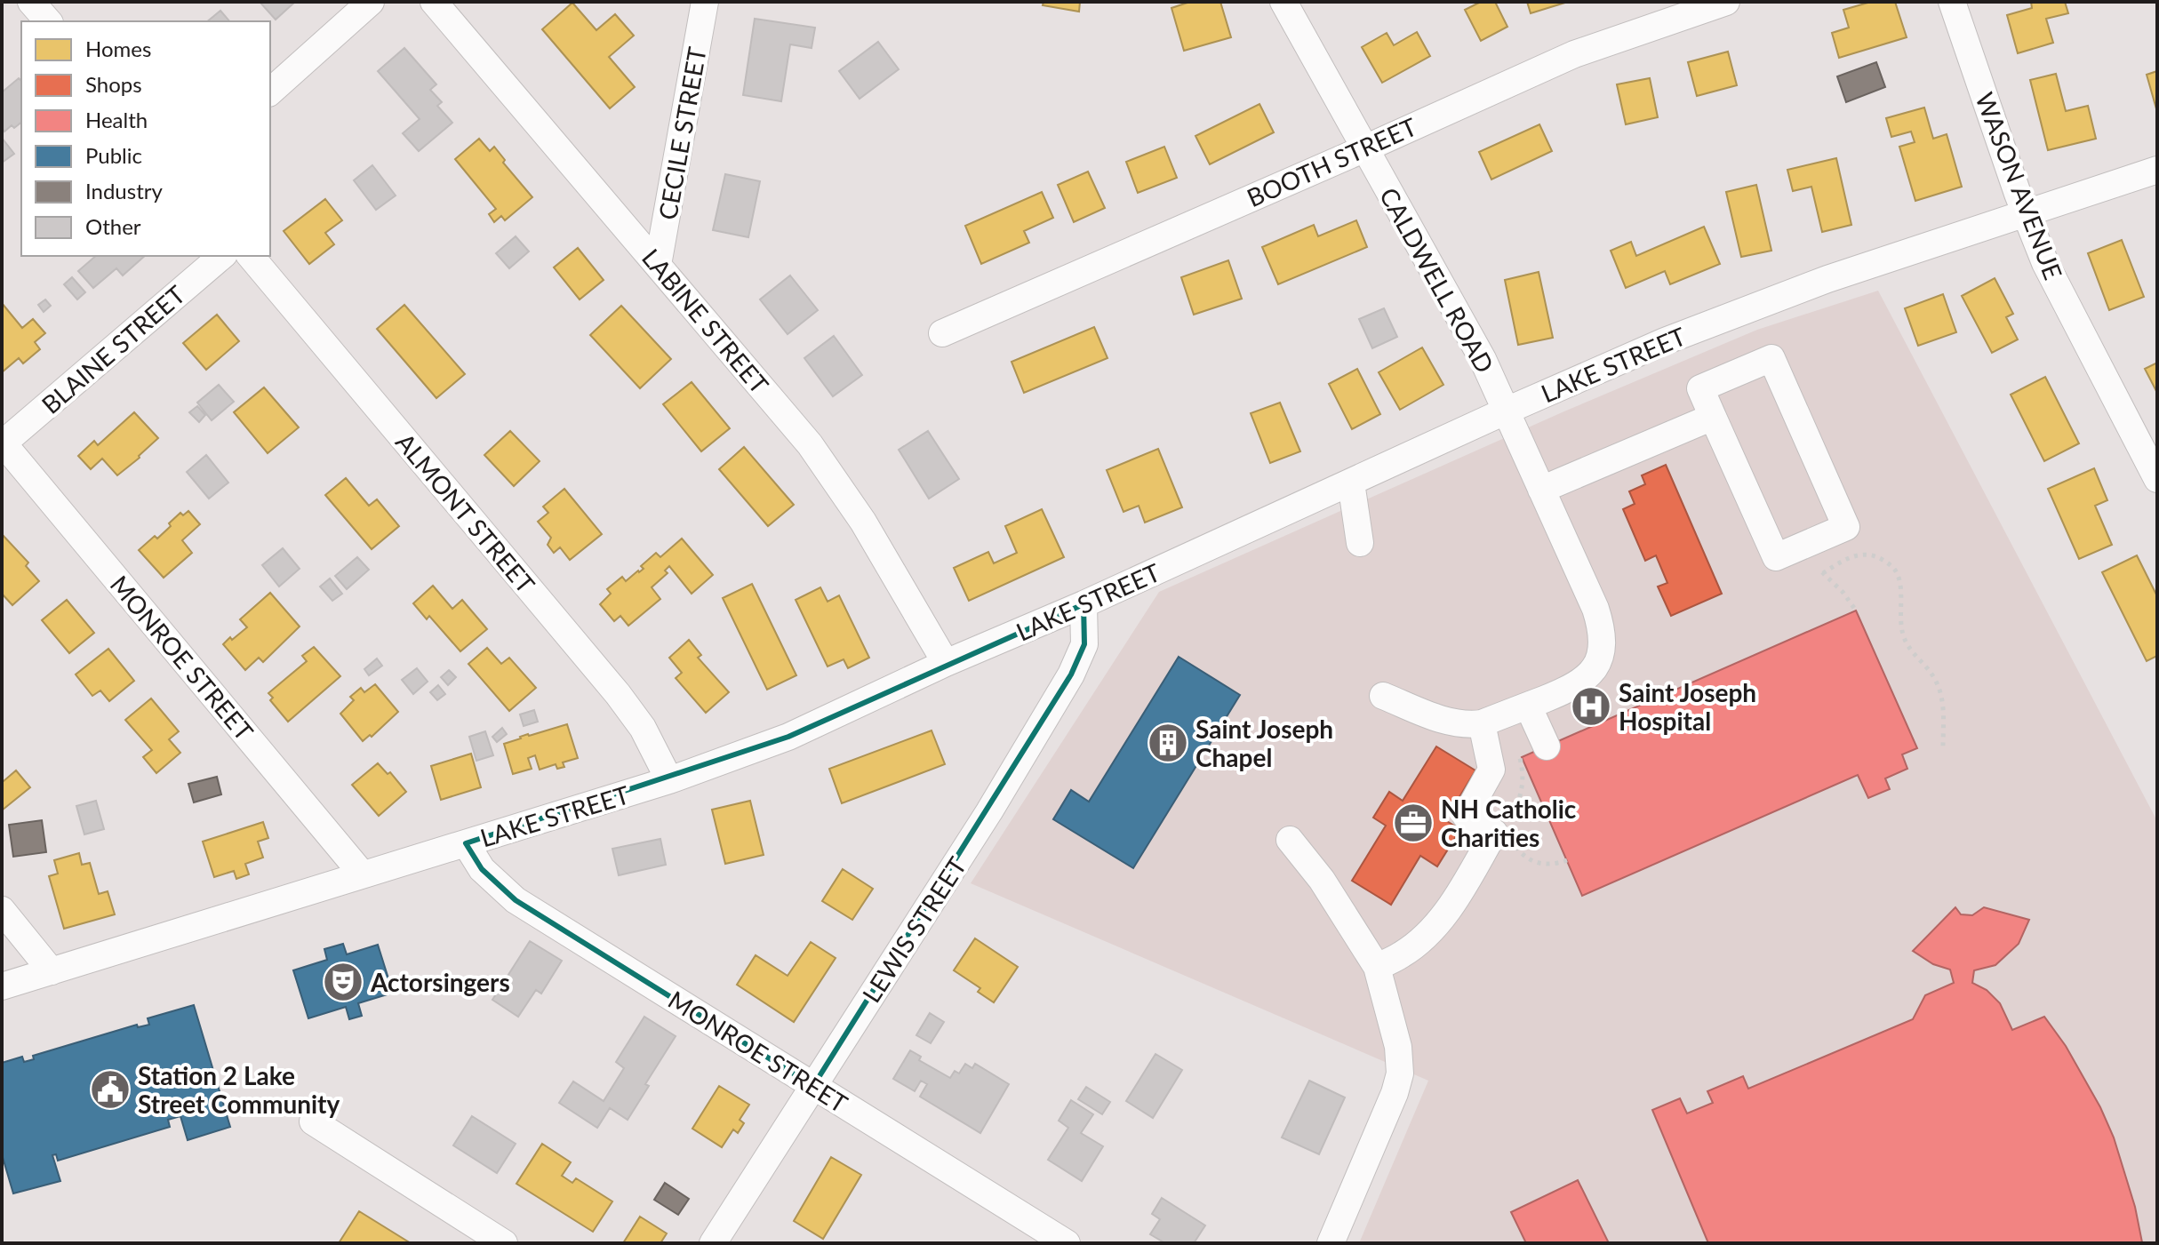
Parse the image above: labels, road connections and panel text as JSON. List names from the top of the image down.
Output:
{
  "streets": {
    "street": [
      "CECILE STREET",
      "BOOTH STREET",
      "WASON AVENUE",
      "CALDWELL ROAD",
      "LABINE STREET",
      "BLAINE STREET",
      "LAKE STREET",
      "ALMONT STREET",
      "MONROE STREET",
      "LEWIS STREET"
    ]
  },
  "crossings": [
    ["CECILE STREET", "LABINE STREET"],
    ["BOOTH STREET", "CALDWELL ROAD"],
    ["WASON AVENUE", "LAKE STREET"],
    ["CALDWELL ROAD", "LAKE STREET"],
    ["LABINE STREET", "LAKE STREET"],
    ["BLAINE STREET", "MONROE STREET"],
    ["LAKE STREET", "ALMONT STREET"],
    ["LAKE STREET", "MONROE STREET"],
    ["LAKE STREET", "LEWIS STREET"],
    ["MONROE STREET", "LEWIS STREET"]
  ],
  "places": {
    "hospital": ["Saint Joseph Hospital"],
    "building": ["Saint Joseph Chapel"],
    "office": ["NH Catholic Charities"],
    "theatre": ["Actorsingers"],
    "public building": ["Station 2 Lake Street Community"]
  },
  "legend": [
    "Homes",
    "Shops",
    "Health",
    "Public",
    "Industry",
    "Other"
  ]
}
